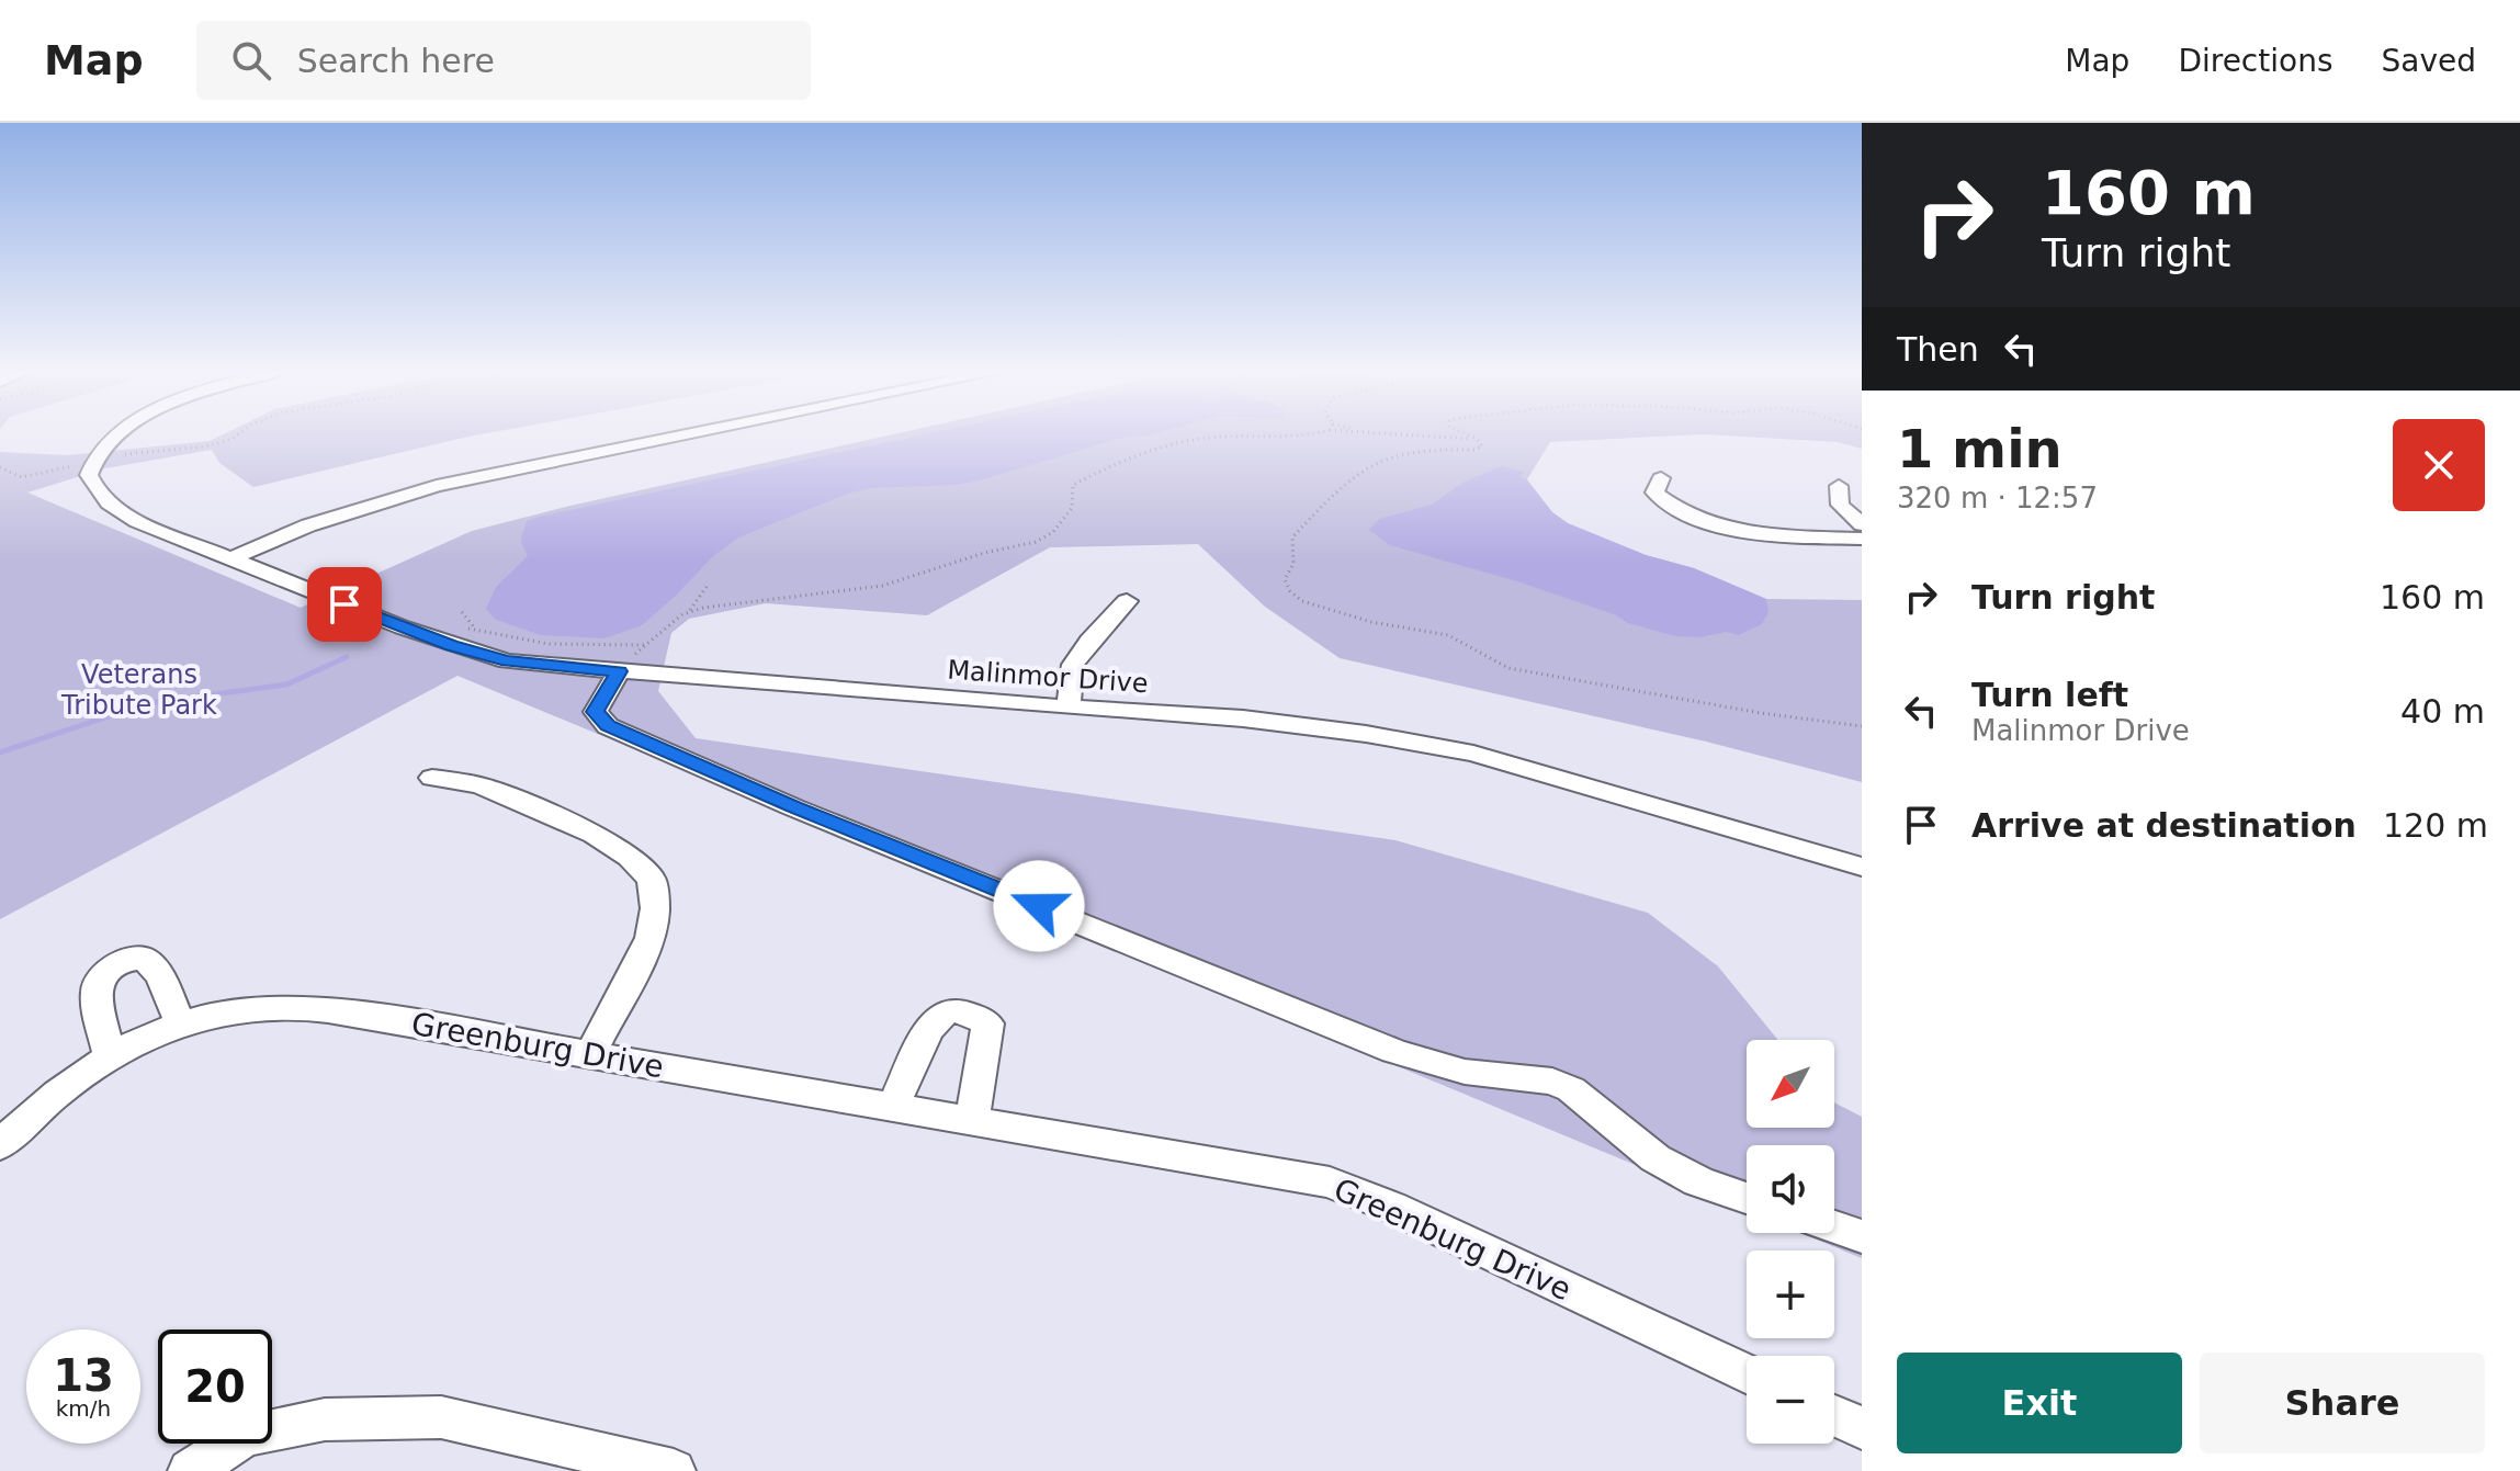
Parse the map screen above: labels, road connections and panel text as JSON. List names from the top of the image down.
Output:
{
  "streets": {
    "street": ["Malinmor Drive", "Greenburg Drive"]
  },
  "parks": ["Veterans Tribute Park"],
  "north": "bottom left",
  "page": {
    "header": "Map",
    "search": "Search here",
    "nav": ["Map", "Directions", "Saved"],
    "turn": ["160 m", "Turn right"],
    "then": "Then",
    "heading": ["1 min", "320 m · 12:57"],
    "list": [
      {
        "name": "Turn right",
        "value": "160 m"
      },
      {
        "name": "Turn left",
        "note": "Malinmor Drive",
        "value": "40 m"
      },
      {
        "name": "Arrive at destination",
        "value": "120 m"
      }
    ],
    "map_buttons": ["+", "−"],
    "speed": "13 km/h",
    "limit": "20",
    "buttons": ["Exit", "Share"]
  }
}
